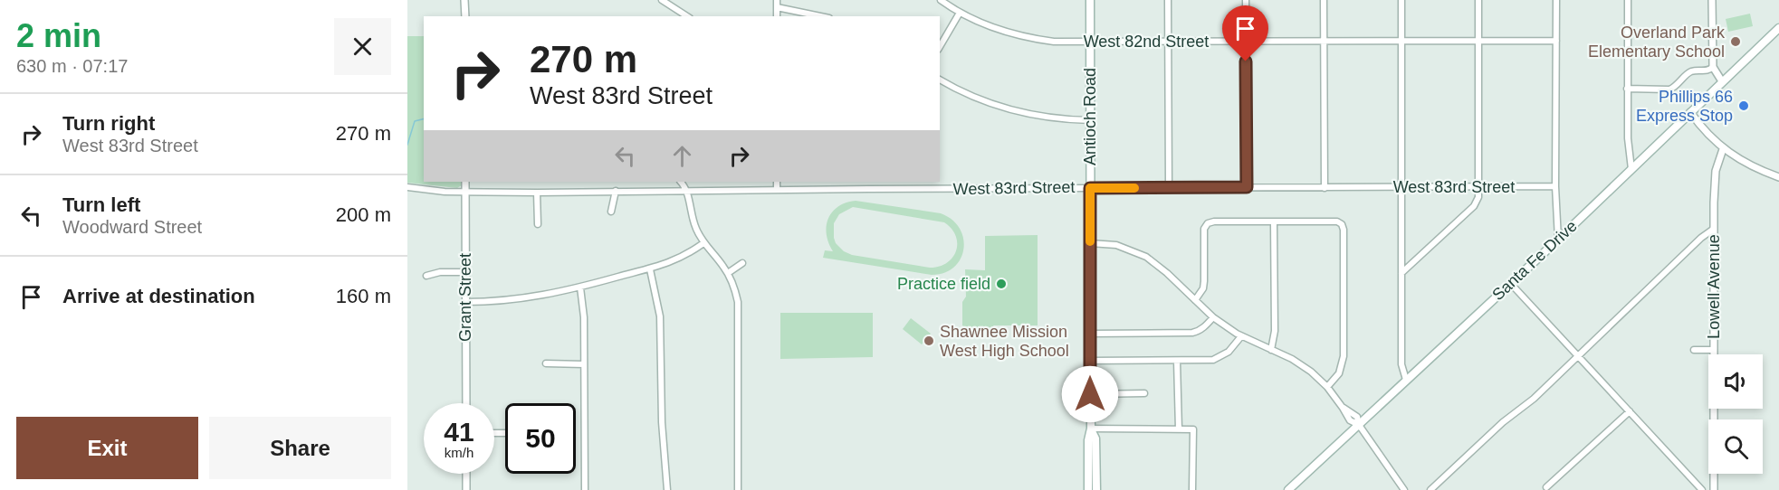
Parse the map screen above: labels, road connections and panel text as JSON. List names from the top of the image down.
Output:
{
  "streets": {
    "main road": ["Antioch Road", "Santa Fe Drive"],
    "street": [
      "West 82nd Street",
      "West 83rd Street",
      "Lowell Avenue",
      "Grant Street"
    ]
  },
  "crossings": [
    ["West 82nd Street", "Antioch Road"],
    ["Antioch Road", "West 83rd Street"],
    ["West 83rd Street", "Grant Street"]
  ],
  "places": [
    "Overland Park Elementary School",
    "Phillips 66 Express Stop",
    "Practice field",
    "Shawnee Mission West High School"
  ],
  "page": {
    "heading": ["2 min", "630 m · 07:17"],
    "turn": ["270 m", "West 83rd Street"],
    "list": [
      {
        "name": "Turn right",
        "note": "West 83rd Street",
        "value": "270 m"
      },
      {
        "name": "Turn left",
        "note": "Woodward Street",
        "value": "200 m"
      },
      {
        "name": "Arrive at destination",
        "value": "160 m"
      }
    ],
    "speed": "41 km/h",
    "limit": "50",
    "buttons": ["Exit", "Share"]
  }
}
